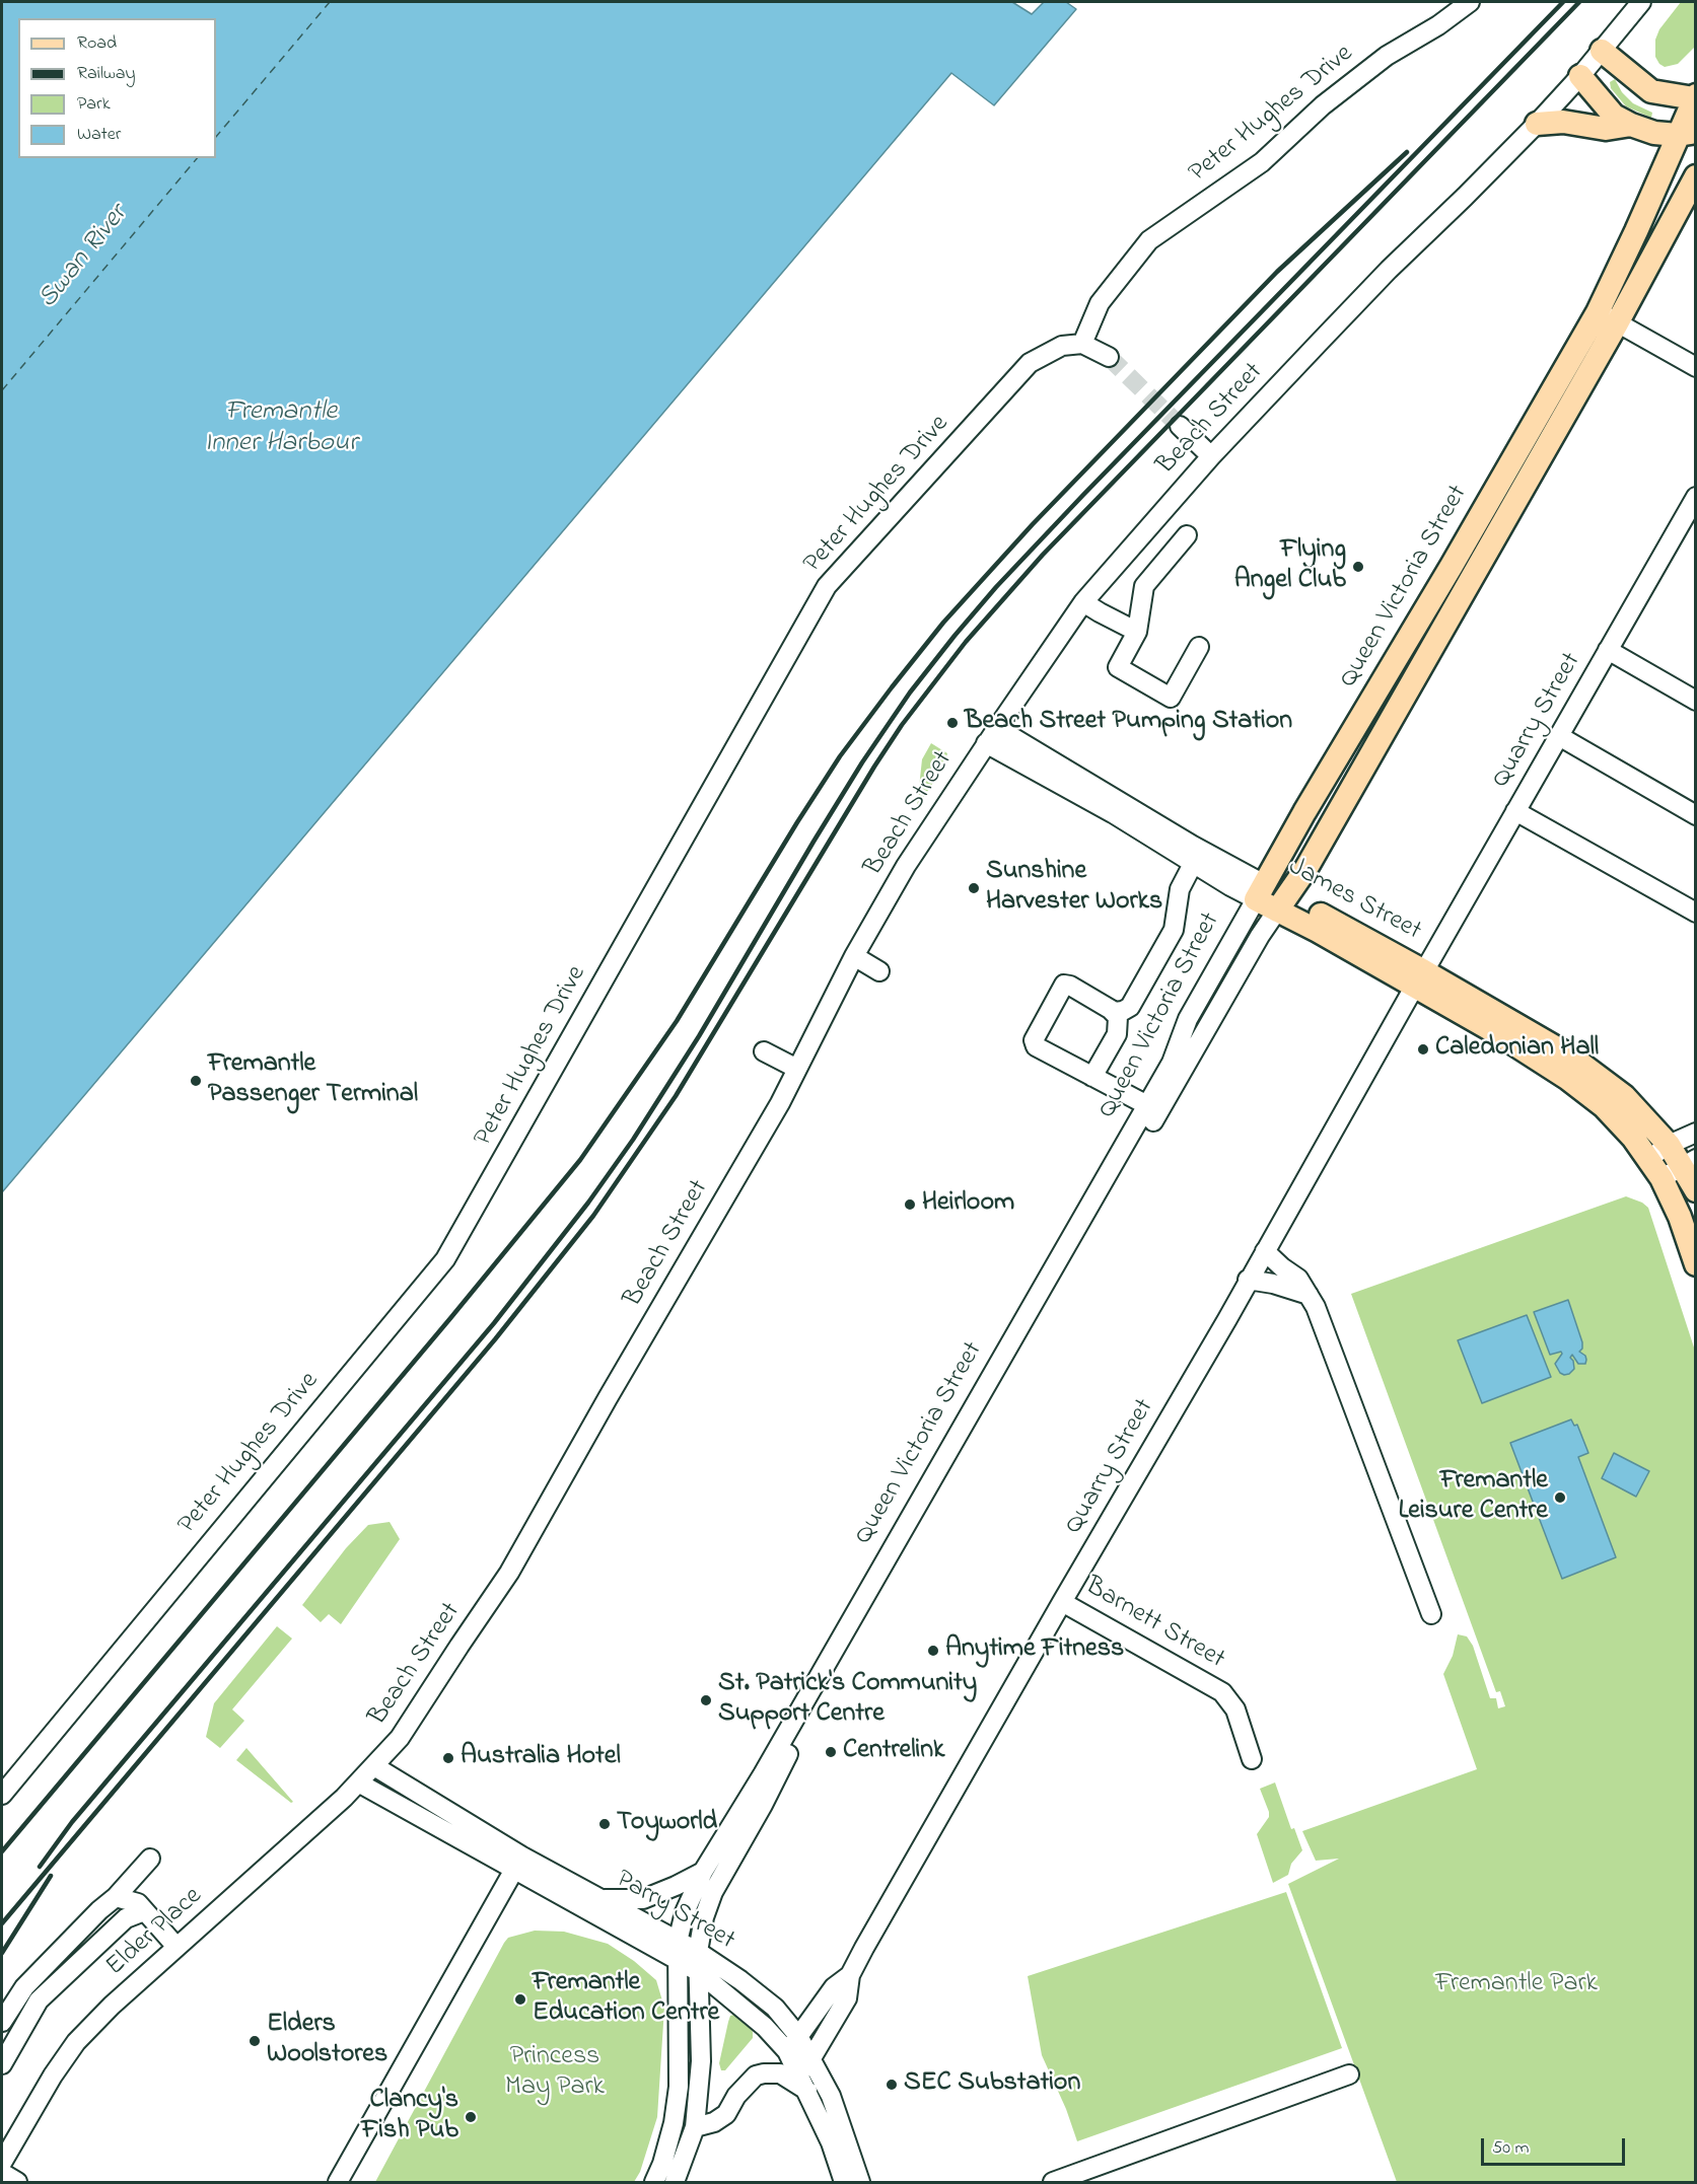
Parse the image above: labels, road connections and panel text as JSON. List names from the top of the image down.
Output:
{
  "streets": {
    "main road": ["Queen Victoria Street", "James Street"],
    "street": [
      "Peter Hughes Drive",
      "Beach Street",
      "Quarry Street",
      "Barnett Street",
      "Parry Street",
      "Elder Place"
    ]
  },
  "crossings": [
    ["Beach Street", "James Street"],
    ["Beach Street", "Parry Street"],
    ["Beach Street", "Elder Place"],
    ["Queen Victoria Street", "James Street"],
    ["Queen Victoria Street", "Parry Street"],
    ["Quarry Street", "James Street"],
    ["Quarry Street", "Barnett Street"],
    ["Quarry Street", "Parry Street"],
    ["Parry Street", "Elder Place"]
  ],
  "water": ["Swan River", "Fremantle Inner Harbour"],
  "parks": ["Fremantle Park", "Princess May Park"],
  "places": [
    "Flying Angel Club",
    "Beach Street Pumping Station",
    "Sunshine Harvester Works",
    "Caledonian Hall",
    "Fremantle Passenger Terminal",
    "Heirloom",
    "Fremantle Leisure Centre",
    "Anytime Fitness",
    "St. Patrick's Community Support Centre",
    "Centrelink",
    "Australia Hotel",
    "Toyworld",
    "Fremantle Education Centre",
    "Elders Woolstores",
    "SEC Substation",
    "Clancy's Fish Pub"
  ],
  "legend": [
    "Road",
    "Railway",
    "Park",
    "Water"
  ],
  "scale_bar": "50 m"
}
